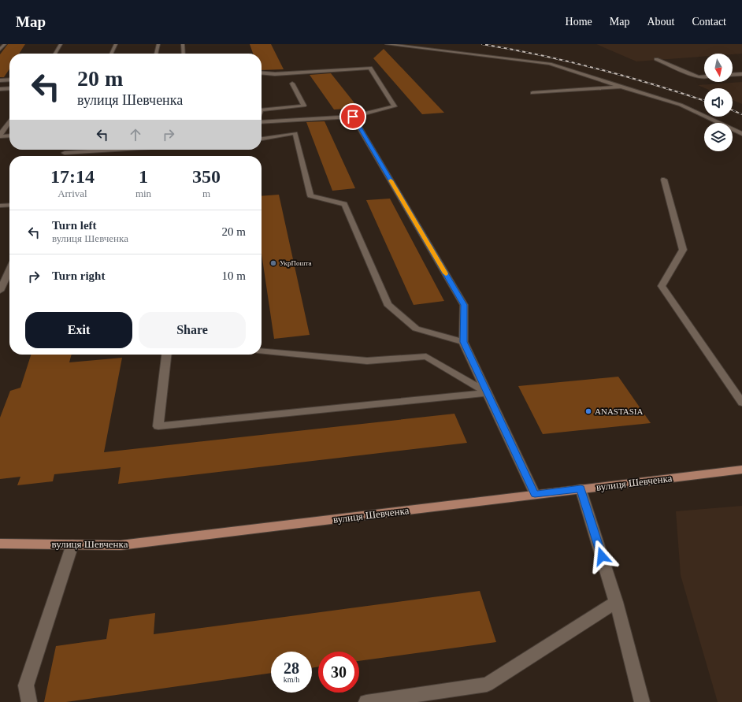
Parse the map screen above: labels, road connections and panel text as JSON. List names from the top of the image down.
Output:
{
  "streets": {
    "main road": ["вулиця Шевченка"]
  },
  "places": ["УкрПошта", "ANASTASIA"],
  "north": "bottom",
  "page": {
    "header": "Map",
    "nav": [
      "Home",
      "Map",
      "About",
      "Contact"
    ],
    "turn": ["20 m", "вулиця Шевченка"],
    "eta": [
      "17:14",
      "Arrival",
      "1",
      "min",
      "350",
      "m"
    ],
    "list": [
      {
        "name": "Turn left",
        "note": "вулиця Шевченка",
        "value": "20 m"
      },
      {
        "name": "Turn right",
        "value": "10 m"
      }
    ],
    "buttons": ["Exit", "Share"],
    "speed": "28 km/h",
    "limit": "30"
  }
}
